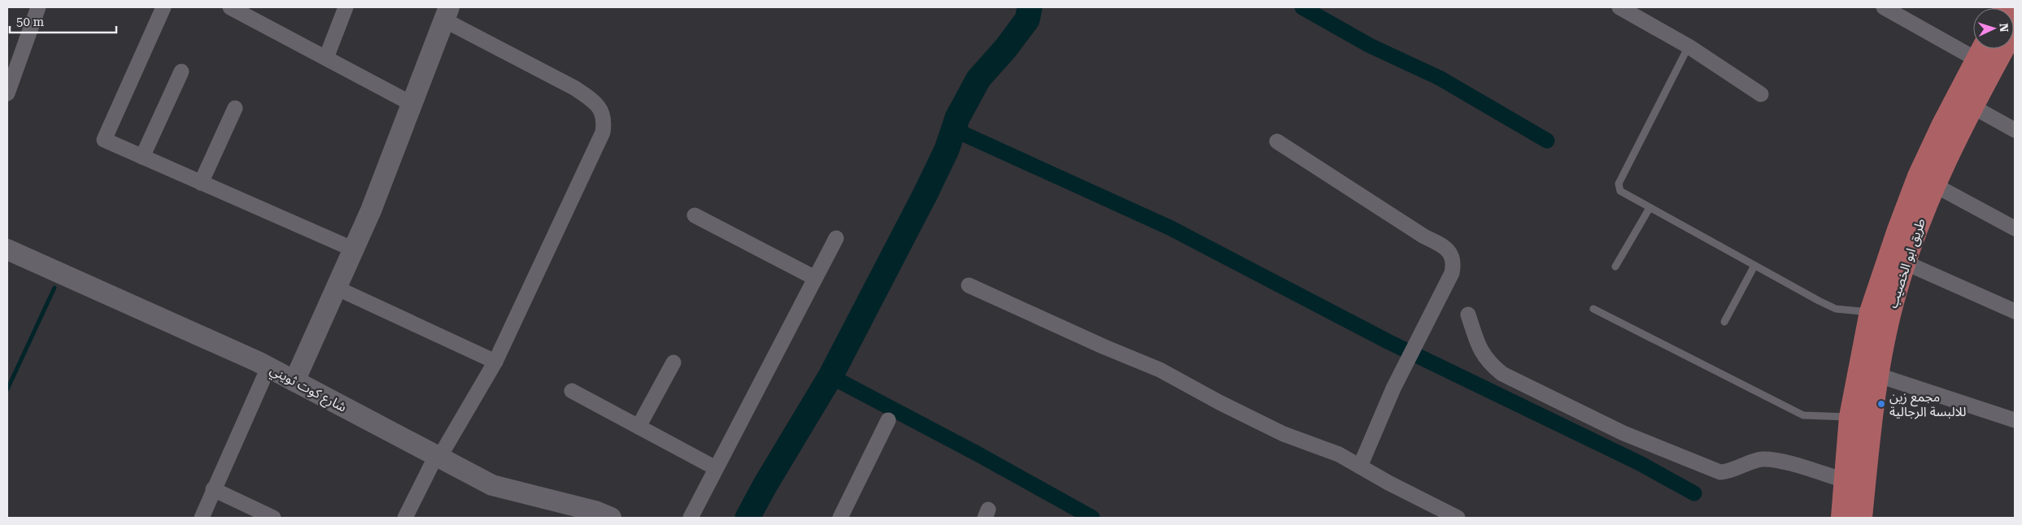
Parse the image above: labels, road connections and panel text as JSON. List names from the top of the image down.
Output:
{
  "streets": {
    "main road": ["طريق ابو الخصيب", "شارع كوت ثويني"]
  },
  "places": ["مجمع زين للالبسة الرجالية"],
  "scale_bar": "50 m",
  "north": "right"
}
